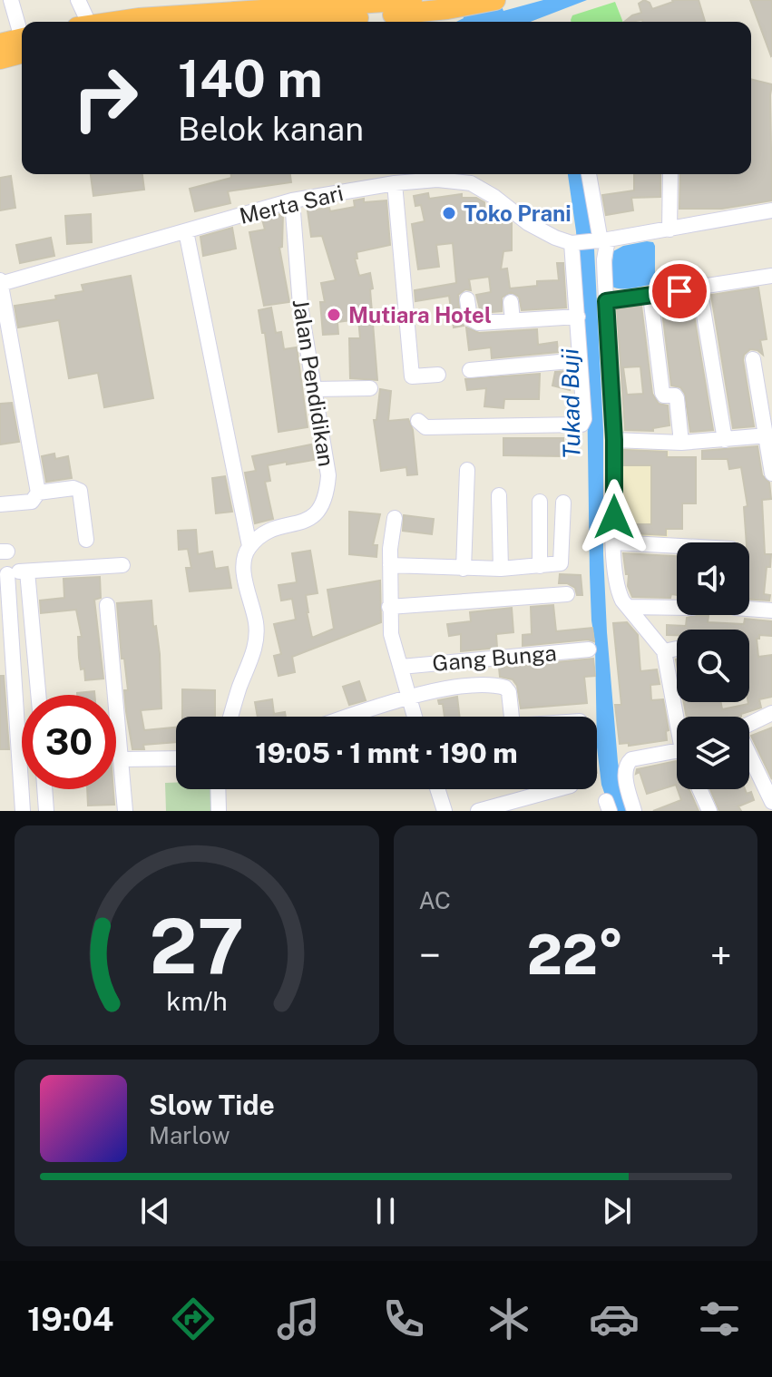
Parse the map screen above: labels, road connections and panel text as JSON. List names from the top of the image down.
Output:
{
  "streets": {
    "street": ["Merta Sari", "Jalan Pendidikan", "Gang Bunga"]
  },
  "crossings": [
    ["Merta Sari", "Jalan Pendidikan"]
  ],
  "water": ["Tukad Buji"],
  "places": ["Toko Prani", "Mutiara Hotel"],
  "page": {
    "turn": ["140 m", "Belok kanan"],
    "limit": "30",
    "trip": "19:05 · 1 mnt · 190 m",
    "tile": "AC",
    "heat": ["−", "22°", "+"],
    "song": ["Slow Tide", "Marlow"],
    "tabs": "19:04",
    "gauge": ["27", "km/h"]
  }
}
